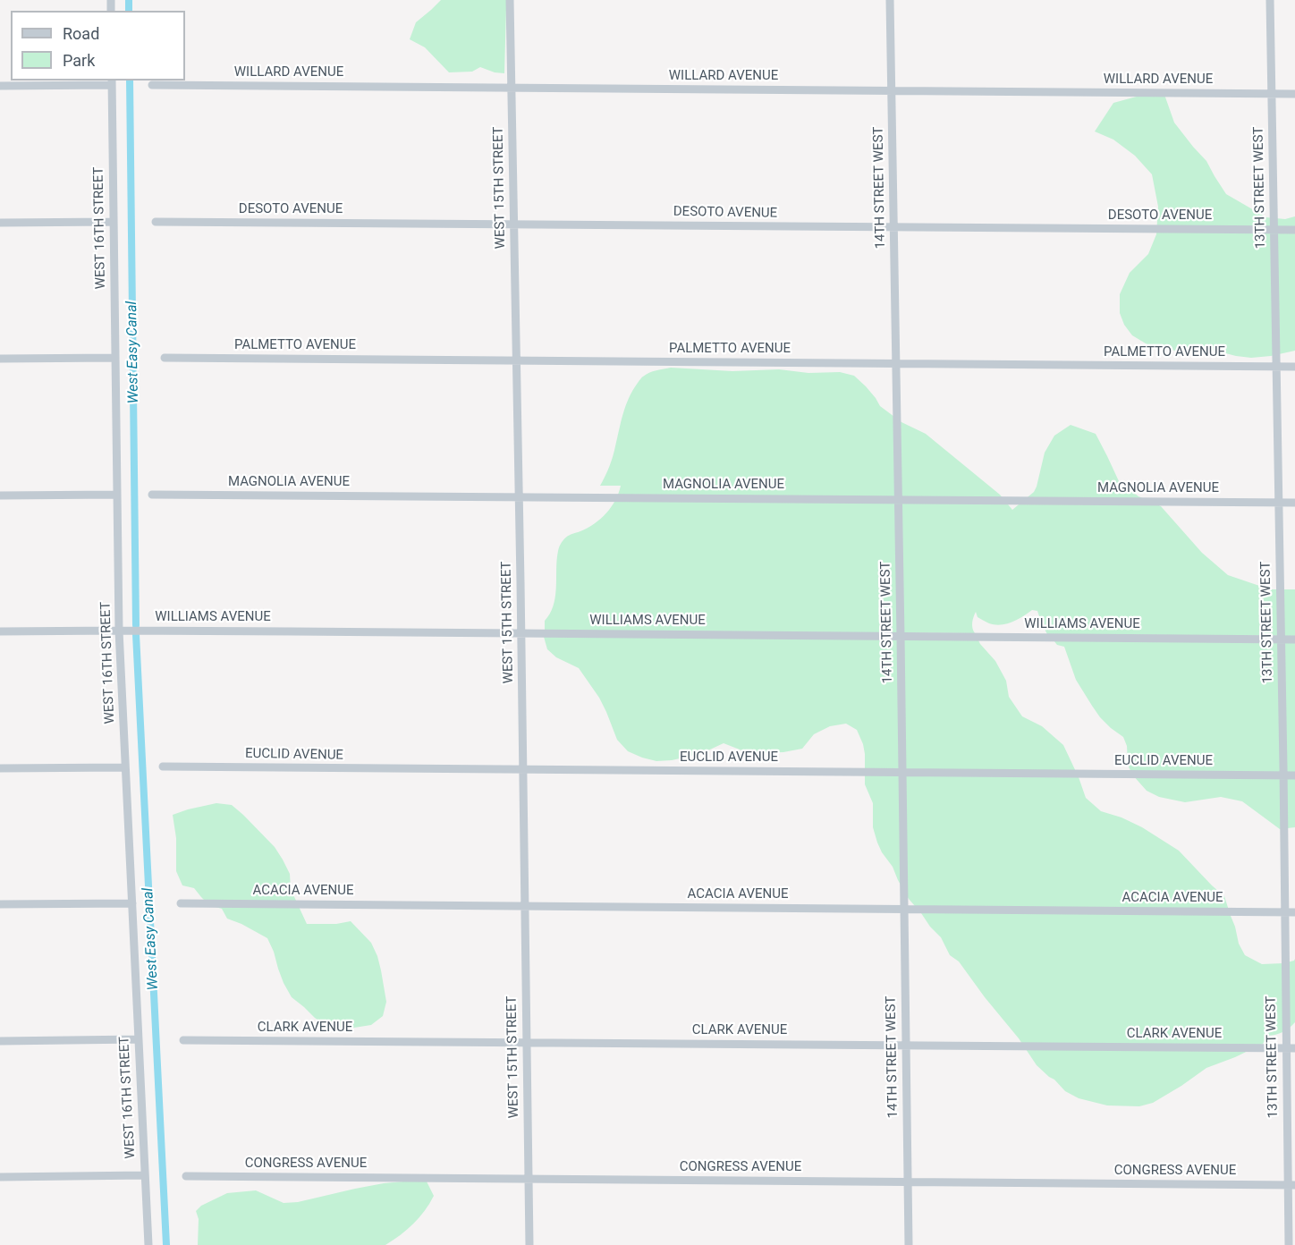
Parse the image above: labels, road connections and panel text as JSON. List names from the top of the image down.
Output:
{
  "streets": {
    "street": [
      "WILLARD AVENUE",
      "WEST 15TH STREET",
      "14TH STREET WEST",
      "13TH STREET WEST",
      "DESOTO AVENUE",
      "WEST 16TH STREET",
      "PALMETTO AVENUE",
      "MAGNOLIA AVENUE",
      "WILLIAMS AVENUE",
      "EUCLID AVENUE",
      "ACACIA AVENUE",
      "CLARK AVENUE",
      "CONGRESS AVENUE"
    ]
  },
  "crossings": [
    ["WILLARD AVENUE", "WEST 15TH STREET"],
    ["WILLARD AVENUE", "14TH STREET WEST"],
    ["WILLARD AVENUE", "13TH STREET WEST"],
    ["WEST 15TH STREET", "DESOTO AVENUE"],
    ["WEST 15TH STREET", "PALMETTO AVENUE"],
    ["WEST 15TH STREET", "MAGNOLIA AVENUE"],
    ["WEST 15TH STREET", "WILLIAMS AVENUE"],
    ["WEST 15TH STREET", "EUCLID AVENUE"],
    ["WEST 15TH STREET", "ACACIA AVENUE"],
    ["WEST 15TH STREET", "CLARK AVENUE"],
    ["WEST 15TH STREET", "CONGRESS AVENUE"],
    ["14TH STREET WEST", "DESOTO AVENUE"],
    ["14TH STREET WEST", "PALMETTO AVENUE"],
    ["14TH STREET WEST", "MAGNOLIA AVENUE"],
    ["14TH STREET WEST", "WILLIAMS AVENUE"],
    ["14TH STREET WEST", "EUCLID AVENUE"],
    ["14TH STREET WEST", "ACACIA AVENUE"],
    ["14TH STREET WEST", "CLARK AVENUE"],
    ["14TH STREET WEST", "CONGRESS AVENUE"],
    ["13TH STREET WEST", "DESOTO AVENUE"],
    ["13TH STREET WEST", "PALMETTO AVENUE"],
    ["13TH STREET WEST", "MAGNOLIA AVENUE"],
    ["13TH STREET WEST", "WILLIAMS AVENUE"],
    ["13TH STREET WEST", "EUCLID AVENUE"],
    ["13TH STREET WEST", "ACACIA AVENUE"],
    ["13TH STREET WEST", "CLARK AVENUE"],
    ["13TH STREET WEST", "CONGRESS AVENUE"],
    ["WEST 16TH STREET", "WILLIAMS AVENUE"]
  ],
  "water": ["West Easy Canal"],
  "legend": ["Road", "Park"]
}
